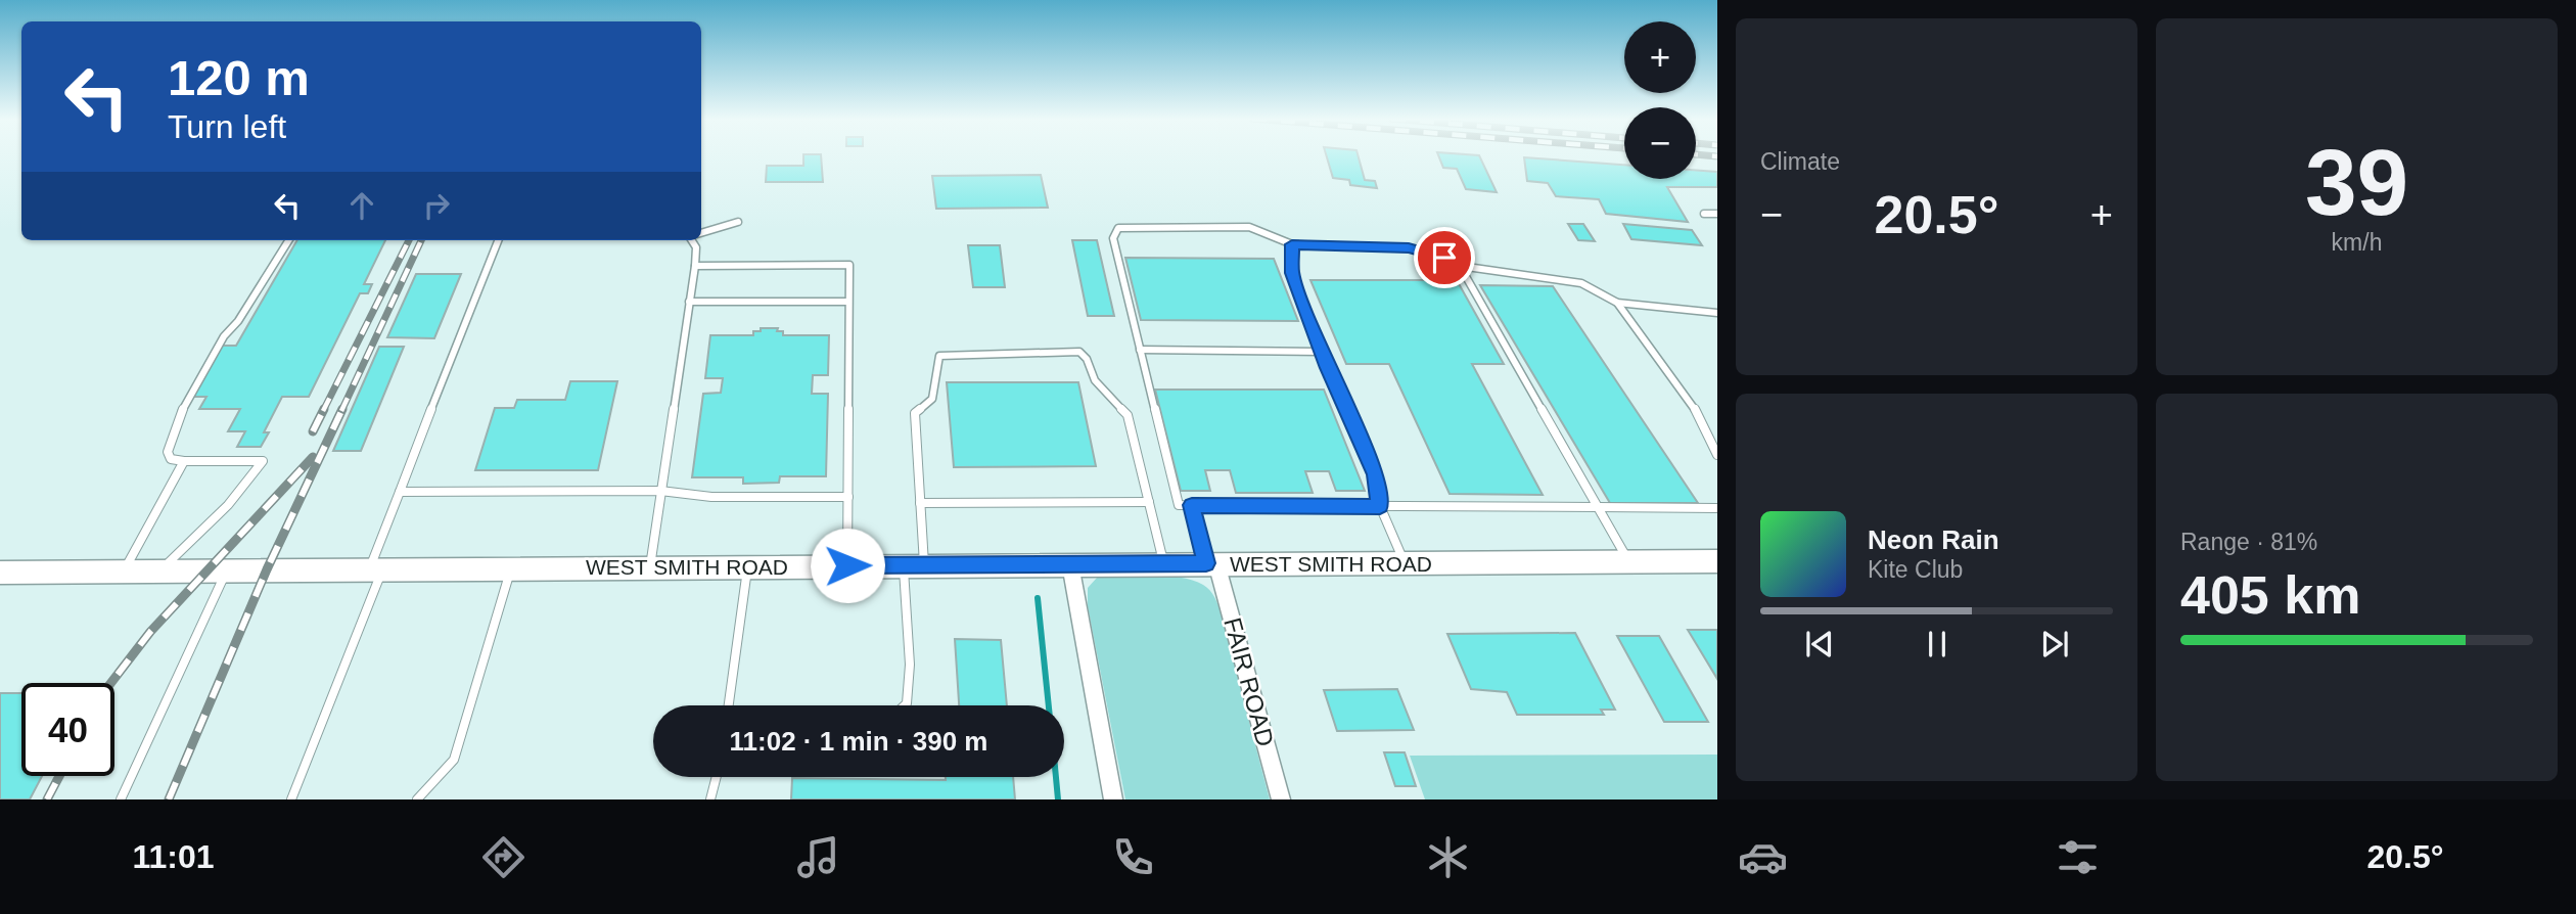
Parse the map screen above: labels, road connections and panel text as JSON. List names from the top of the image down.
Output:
{
  "streets": {
    "street": ["WEST SMITH ROAD", "FAIR ROAD"]
  },
  "crossings": [
    ["WEST SMITH ROAD", "FAIR ROAD"]
  ],
  "page": {
    "tile": [
      "Climate",
      ["39", "km/h"],
      ["Range · 81%", "405 km"]
    ],
    "map_buttons": ["+", "−"],
    "turn": ["120 m", "Turn left"],
    "heat": ["−", "20.5°", "+"],
    "song": ["Neon Rain", "Kite Club"],
    "limit": "40",
    "trip": "11:02 · 1 min · 390 m",
    "tabs": ["11:01", "20.5°"]
  }
}
